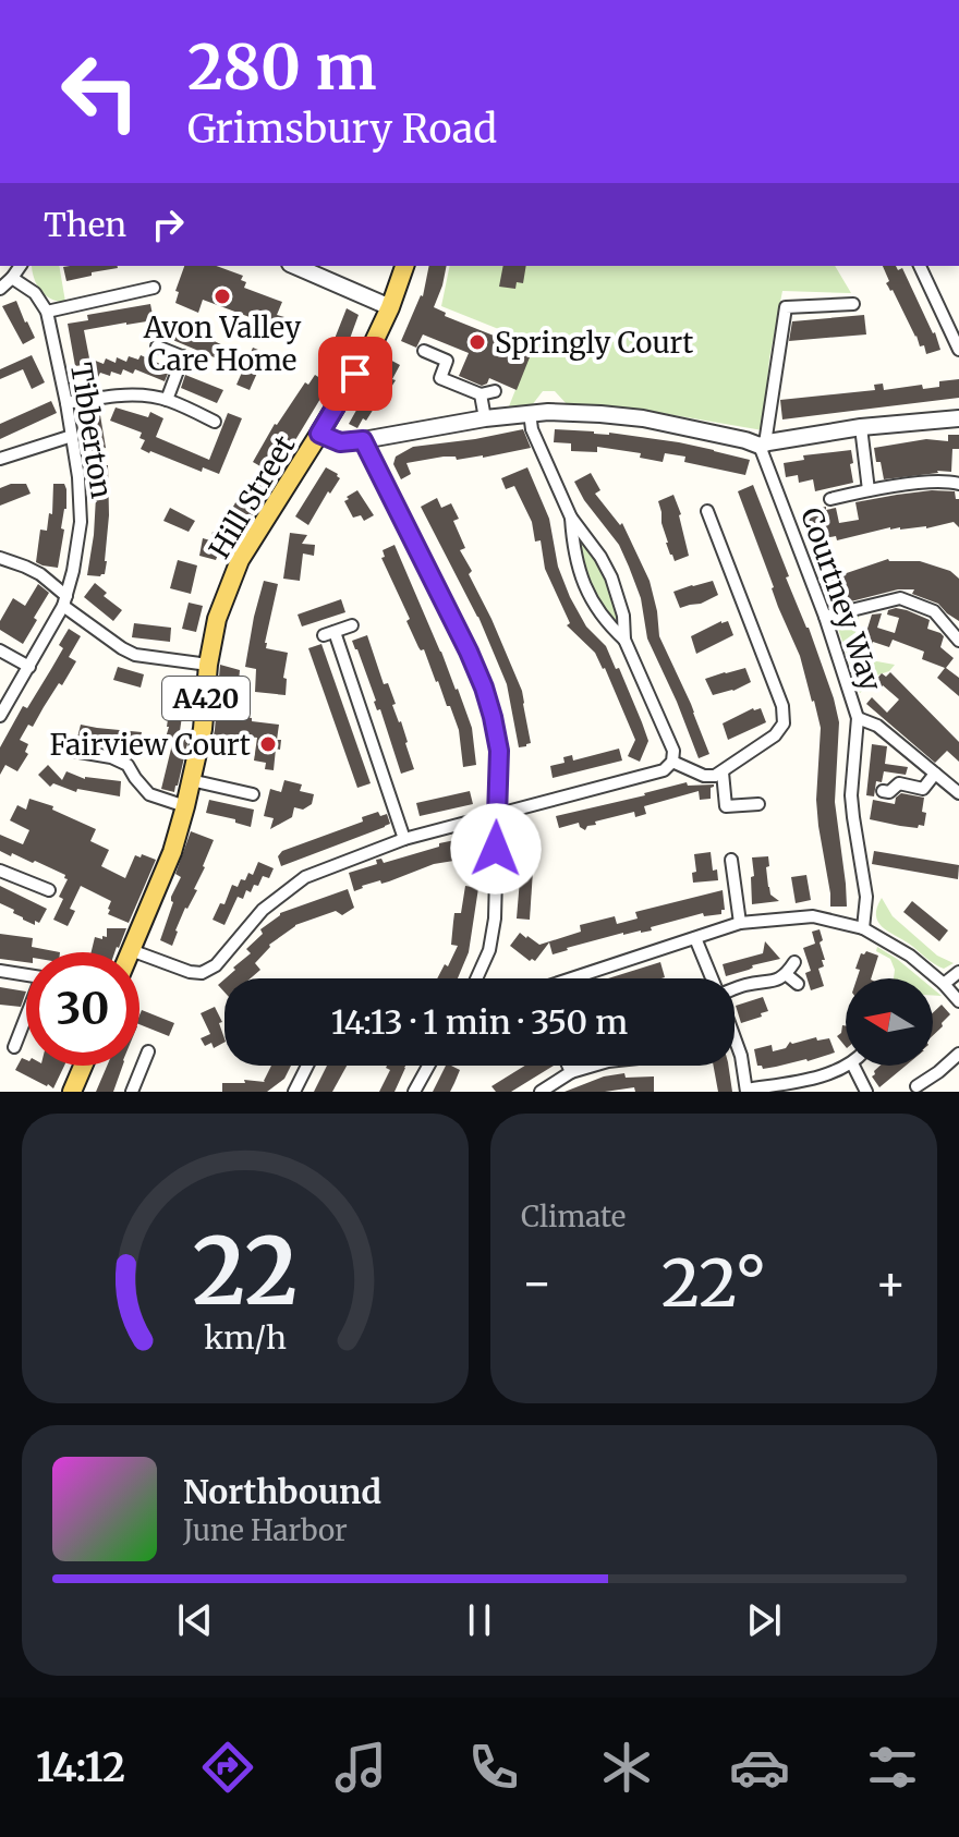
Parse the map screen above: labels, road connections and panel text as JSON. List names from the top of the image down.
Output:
{
  "streets": {
    "main road": ["Hill Street", "A420"],
    "street": ["Tibberton", "Courtney Way"]
  },
  "crossings": [
    ["Hill Street", "A420"]
  ],
  "places": ["Avon Valley Care Home", "Springly Court", "Fairview Court"],
  "north": "left",
  "page": {
    "turn": ["280 m", "Grimsbury Road"],
    "then": "Then",
    "limit": "30",
    "trip": "14:13 · 1 min · 350 m",
    "tile": "Climate",
    "heat": ["−", "22°", "+"],
    "song": ["Northbound", "June Harbor"],
    "tabs": "14:12",
    "gauge": ["22", "km/h"]
  }
}
